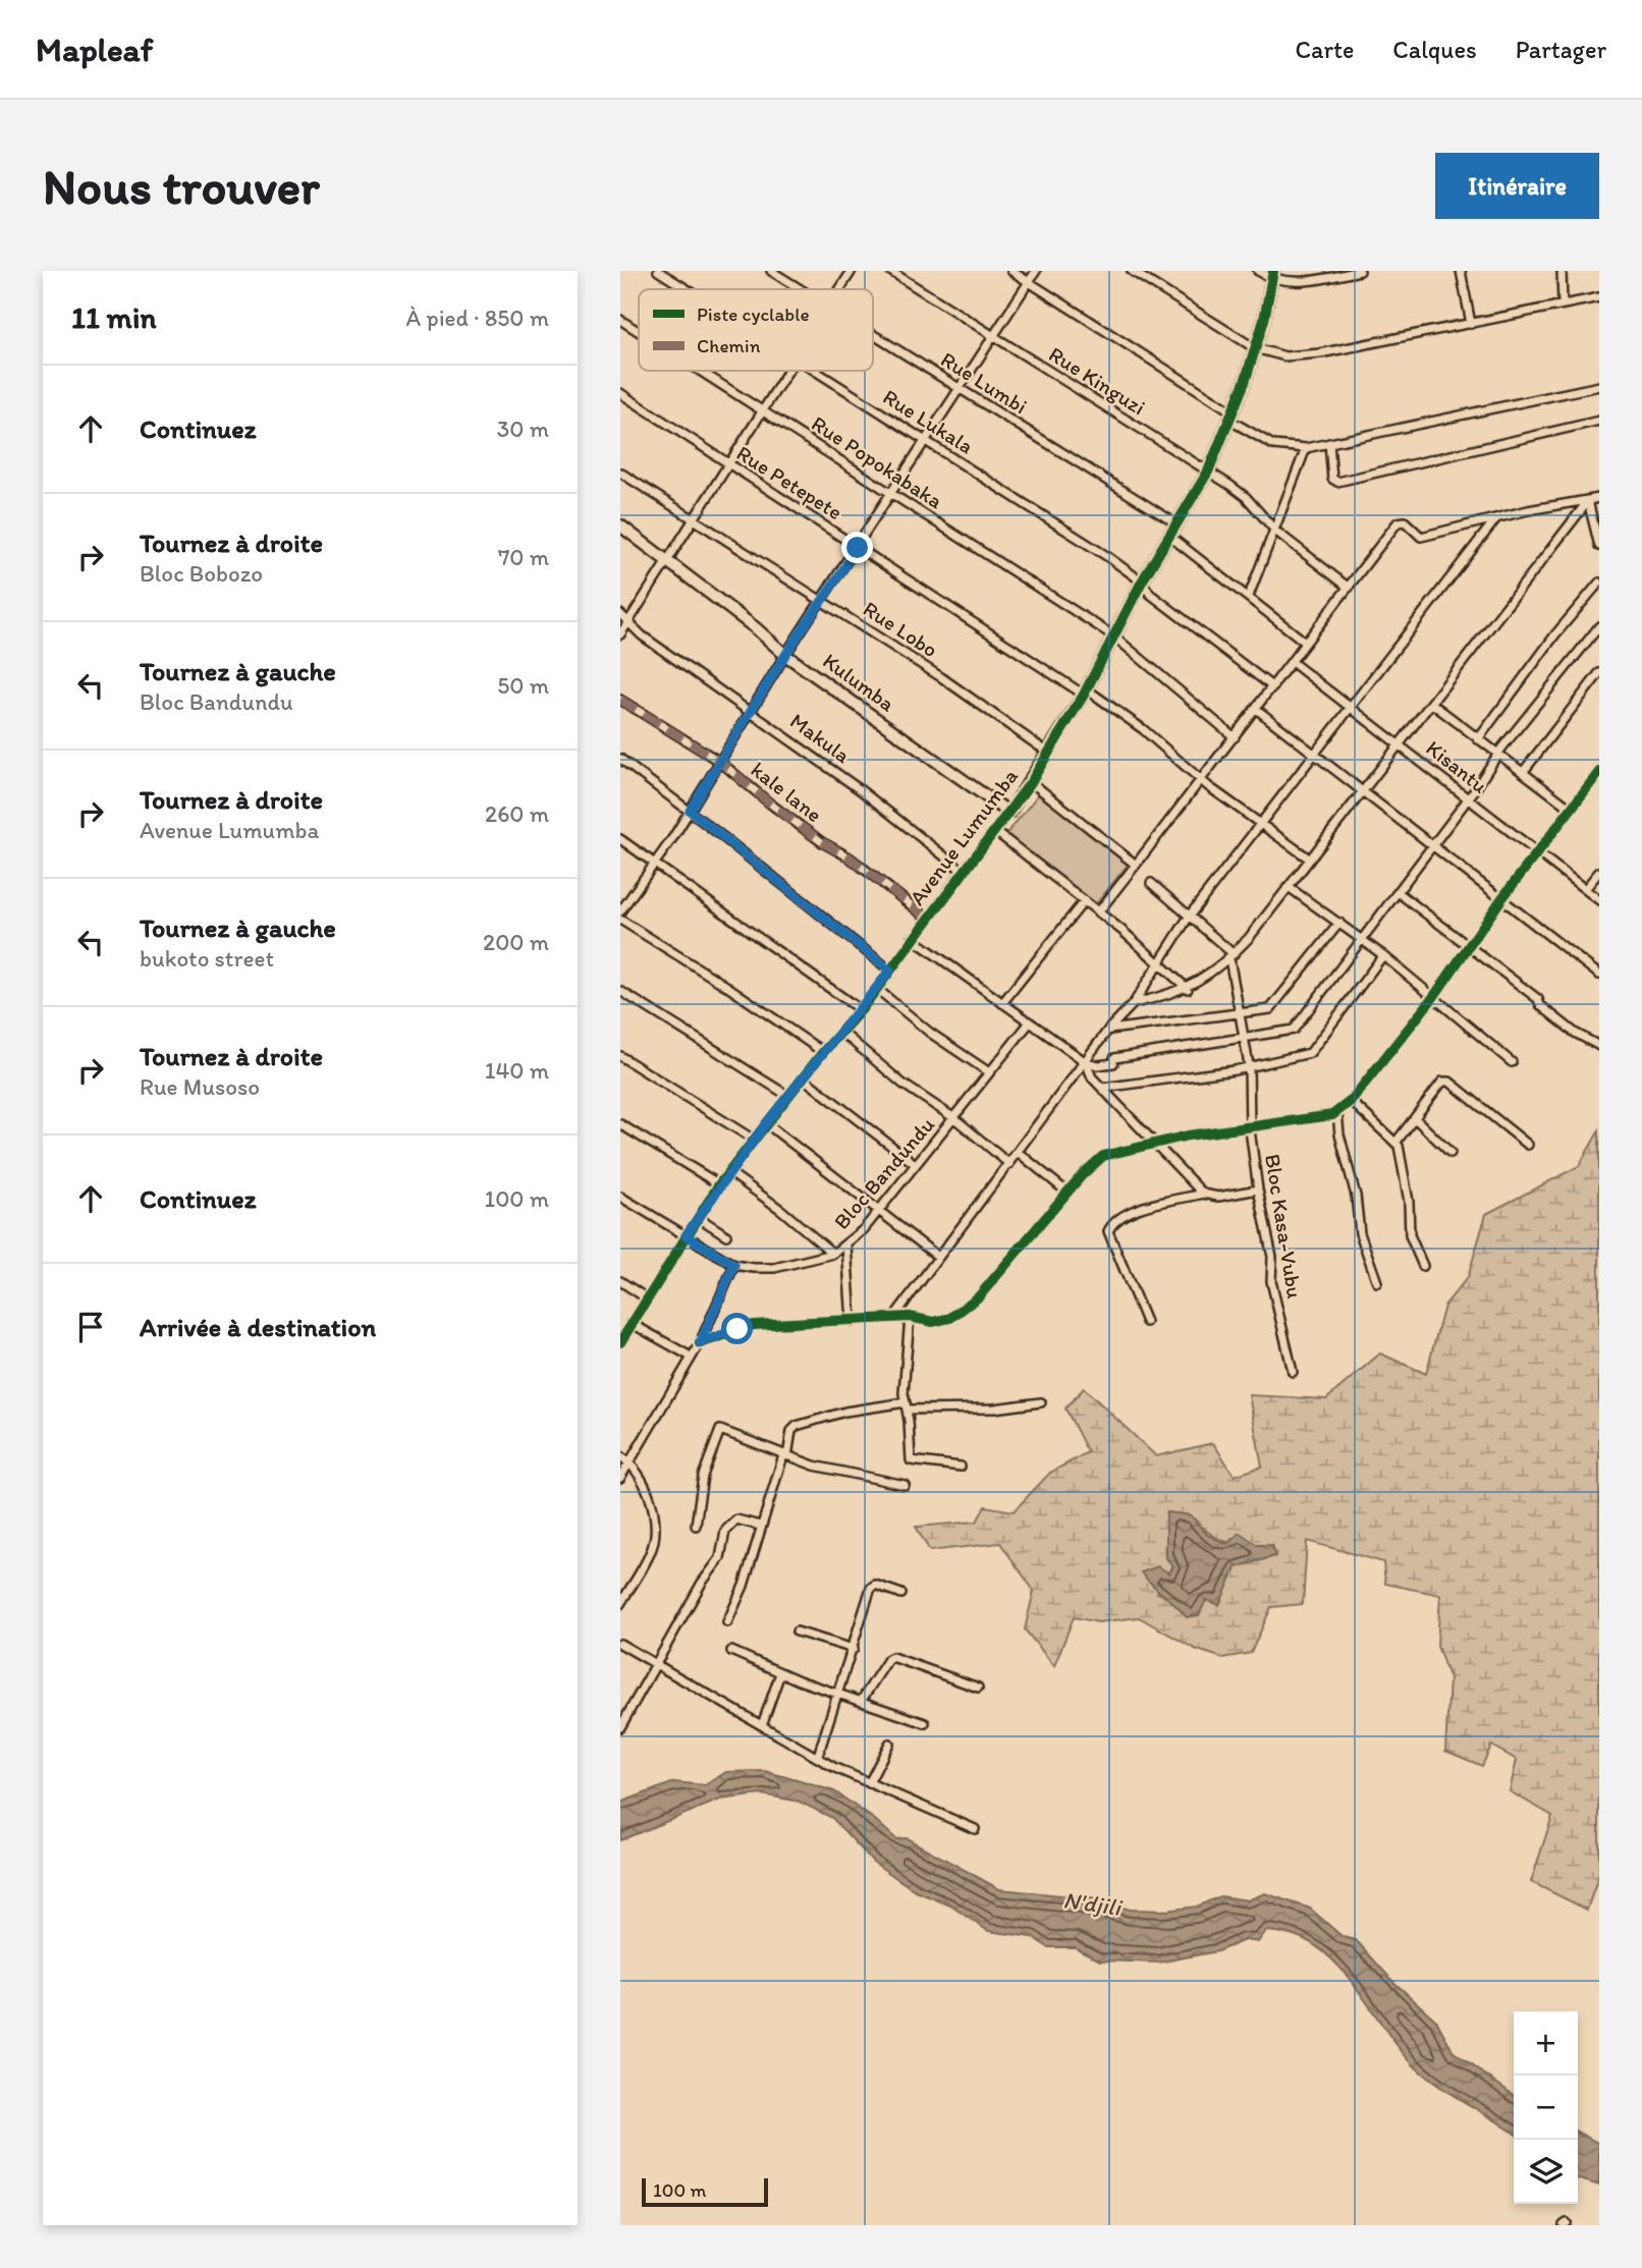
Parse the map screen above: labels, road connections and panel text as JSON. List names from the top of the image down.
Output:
{
  "streets": {
    "street": [
      "Rue Kinguzi",
      "Rue Lumbi",
      "Rue Lukala",
      "Rue Popokabaka",
      "Rue Petepete",
      "Rue Lobo",
      "Kulumba",
      "Makula",
      "Kisantu",
      "kale lane",
      "Avenue Lumumba",
      "Bloc Bandundu",
      "Bloc Kasa-Vubu"
    ]
  },
  "crossings": [
    ["Rue Kinguzi", "Avenue Lumumba"],
    ["Rue Lumbi", "Avenue Lumumba"],
    ["Rue Lukala", "Avenue Lumumba"],
    ["Rue Popokabaka", "Avenue Lumumba"],
    ["Rue Petepete", "Avenue Lumumba"],
    ["Rue Lobo", "Avenue Lumumba"],
    ["Kulumba", "Avenue Lumumba"],
    ["Makula", "Avenue Lumumba"],
    ["kale lane", "Avenue Lumumba"],
    ["Avenue Lumumba", "Bloc Bandundu"]
  ],
  "water": ["N'djili"],
  "legend": ["Piste cyclable", "Chemin"],
  "scale_bar": "100 m",
  "page": {
    "header": "Mapleaf",
    "nav": ["Carte", "Calques", "Partager"],
    "buttons": "Itinéraire",
    "title": "Nous trouver",
    "heading": ["11 min", "À pied · 850 m"],
    "list": [
      ["Continuez", "30 m"],
      ["Tournez à droite", "Bloc Bobozo", "70 m"],
      ["Tournez à gauche", "Bloc Bandundu", "50 m"],
      ["Tournez à droite", "Avenue Lumumba", "260 m"],
      ["Tournez à gauche", "bukoto street", "200 m"],
      ["Tournez à droite", "Rue Musoso", "140 m"],
      ["Continuez", "100 m"],
      "Arrivée à destination"
    ],
    "map_buttons": ["+", "−"],
    "scale": "100 m"
  }
}
